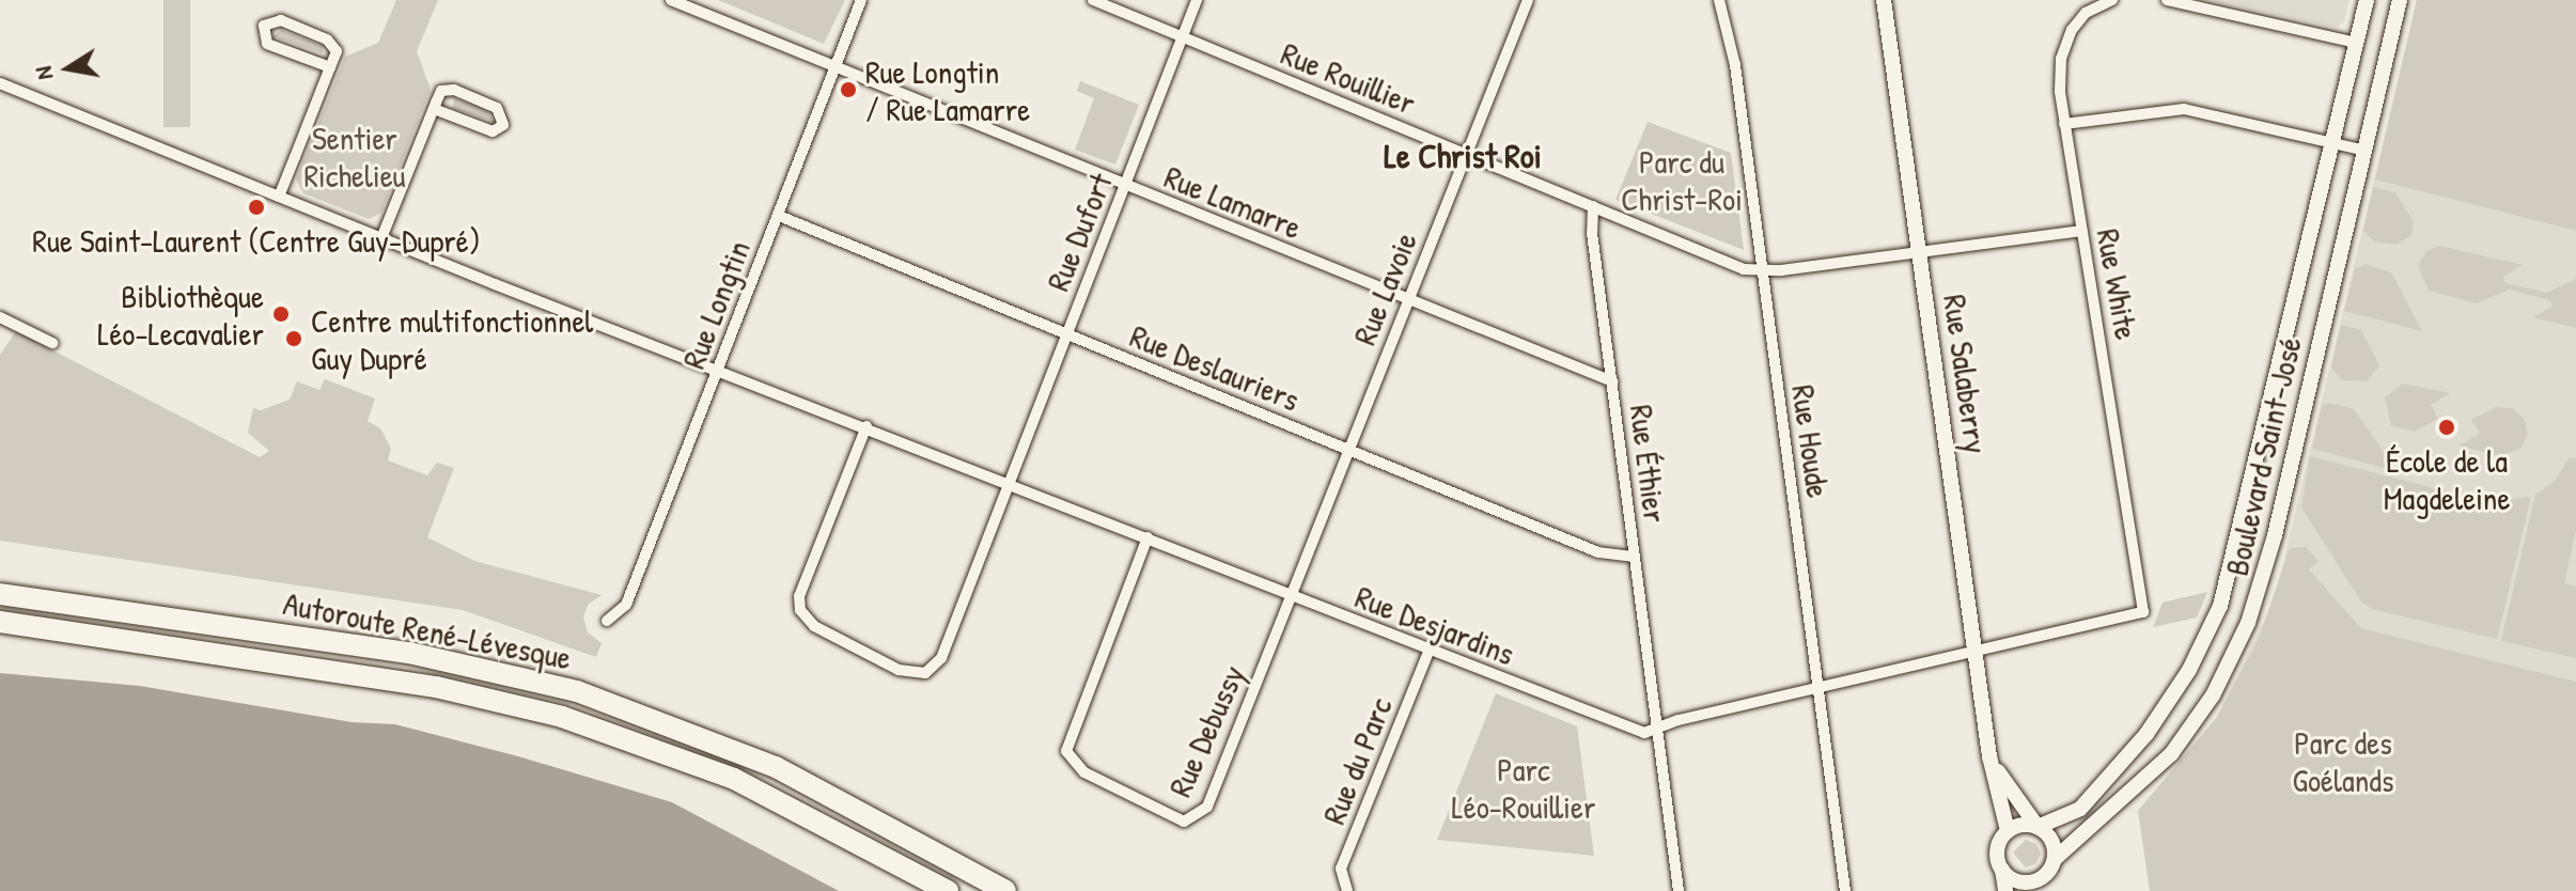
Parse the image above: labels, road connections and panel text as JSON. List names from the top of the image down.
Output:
{
  "streets": {
    "highway": ["Autoroute René-Lévesque"],
    "street": [
      "Rue Rouillier",
      "Rue Lamarre",
      "Rue Dufort",
      "Rue White",
      "Rue Lavoie",
      "Rue Longtin",
      "Rue Deslauriers",
      "Rue Salaberry",
      "Rue Houde",
      "Boulevard Saint-José",
      "Rue Éthier",
      "Rue Desjardins",
      "Rue Debussy",
      "Rue du Parc"
    ]
  },
  "crossings": [
    ["Rue Rouillier", "Rue Dufort"],
    ["Rue Rouillier", "Rue White"],
    ["Rue Rouillier", "Rue Lavoie"],
    ["Rue Rouillier", "Rue Salaberry"],
    ["Rue Rouillier", "Rue Houde"],
    ["Rue Rouillier", "Rue Éthier"],
    ["Rue Lamarre", "Rue Dufort"],
    ["Rue Lamarre", "Rue Lavoie"],
    ["Rue Lamarre", "Rue Longtin"],
    ["Rue Lamarre", "Rue Éthier"],
    ["Rue Dufort", "Rue Deslauriers"],
    ["Rue Dufort", "Rue Desjardins"],
    ["Rue White", "Rue Desjardins"],
    ["Rue Lavoie", "Rue Deslauriers"],
    ["Rue Lavoie", "Rue Desjardins"],
    ["Rue Lavoie", "Rue Debussy"],
    ["Rue Longtin", "Rue Deslauriers"],
    ["Rue Longtin", "Rue Desjardins"],
    ["Rue Deslauriers", "Rue Éthier"],
    ["Rue Salaberry", "Boulevard Saint-José"],
    ["Rue Salaberry", "Rue Desjardins"],
    ["Rue Houde", "Rue Desjardins"],
    ["Rue Éthier", "Rue Desjardins"],
    ["Rue Desjardins", "Rue Debussy"],
    ["Rue Desjardins", "Rue du Parc"]
  ],
  "districts": ["Le Christ Roi"],
  "parks": [
    "Sentier Richelieu",
    "Parc du Christ-Roi",
    "Parc des Goélands",
    "Parc Léo-Rouillier"
  ],
  "places": [
    "Rue Longtin / Rue Lamarre",
    "Rue Saint-Laurent (Centre Guy-Dupré)",
    "Bibliothèque Léo-Lecavalier",
    "Centre multifonctionnel Guy Dupré",
    "École de la Magdeleine"
  ],
  "north": "left"
}
